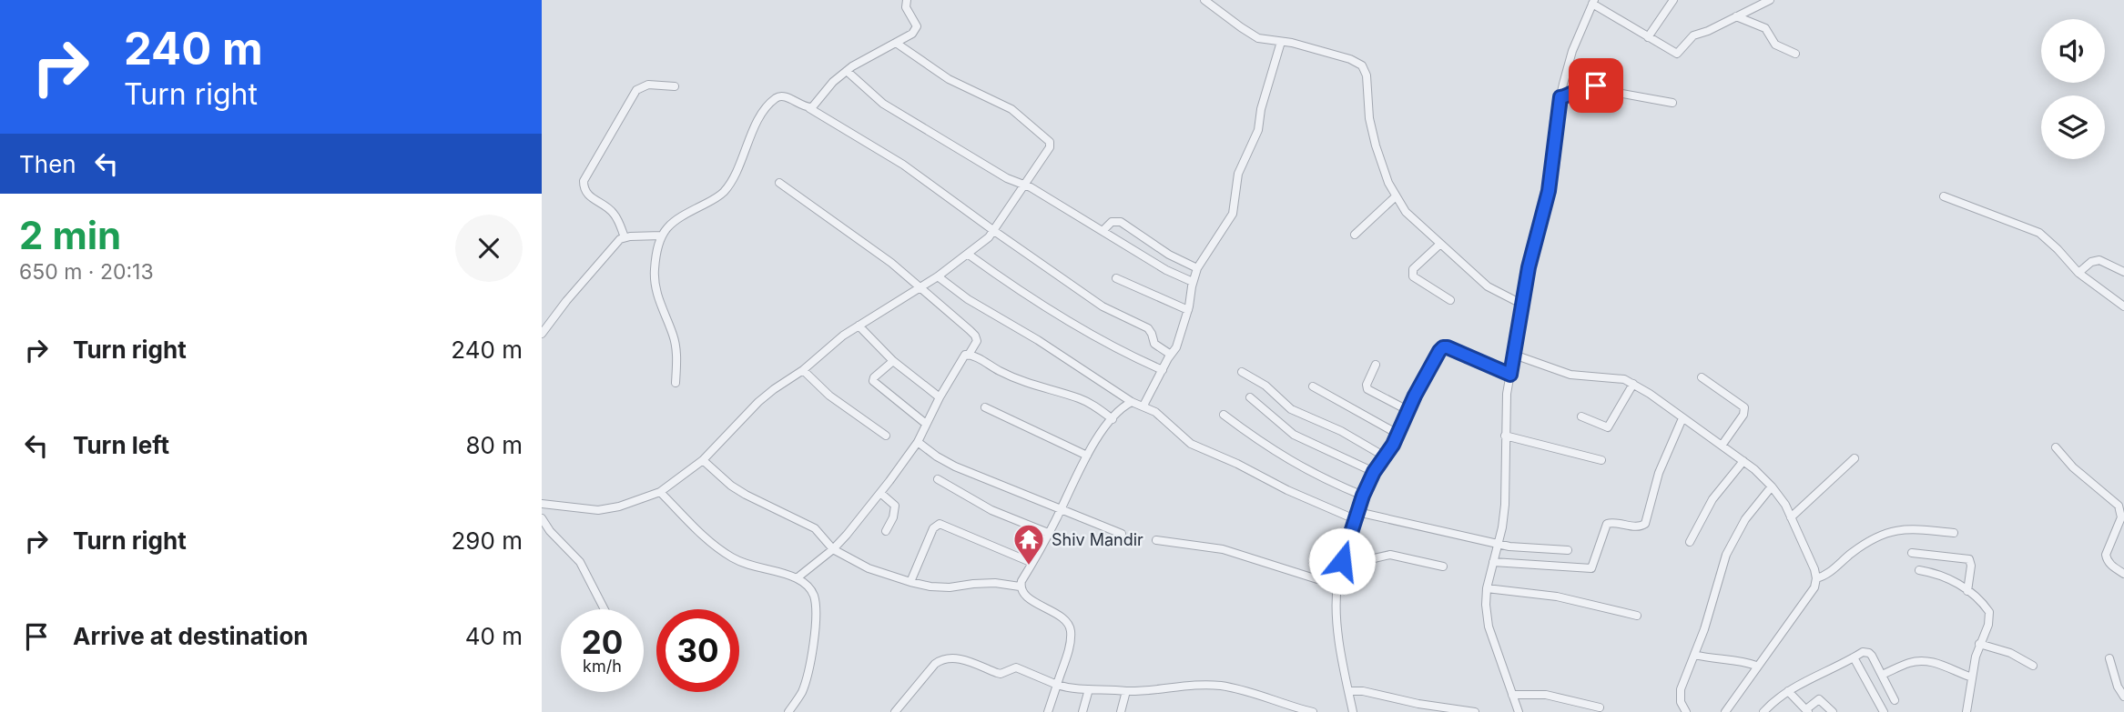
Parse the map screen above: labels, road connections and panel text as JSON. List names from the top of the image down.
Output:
{
  "places": {
    "temple": ["Shiv Mandir"]
  },
  "page": {
    "turn": ["240 m", "Turn right"],
    "then": "Then",
    "heading": ["2 min", "650 m · 20:13"],
    "list": [
      {
        "name": "Turn right",
        "value": "240 m"
      },
      {
        "name": "Turn left",
        "value": "80 m"
      },
      {
        "name": "Turn right",
        "value": "290 m"
      },
      {
        "name": "Arrive at destination",
        "value": "40 m"
      }
    ],
    "speed": "20 km/h",
    "limit": "30"
  }
}
